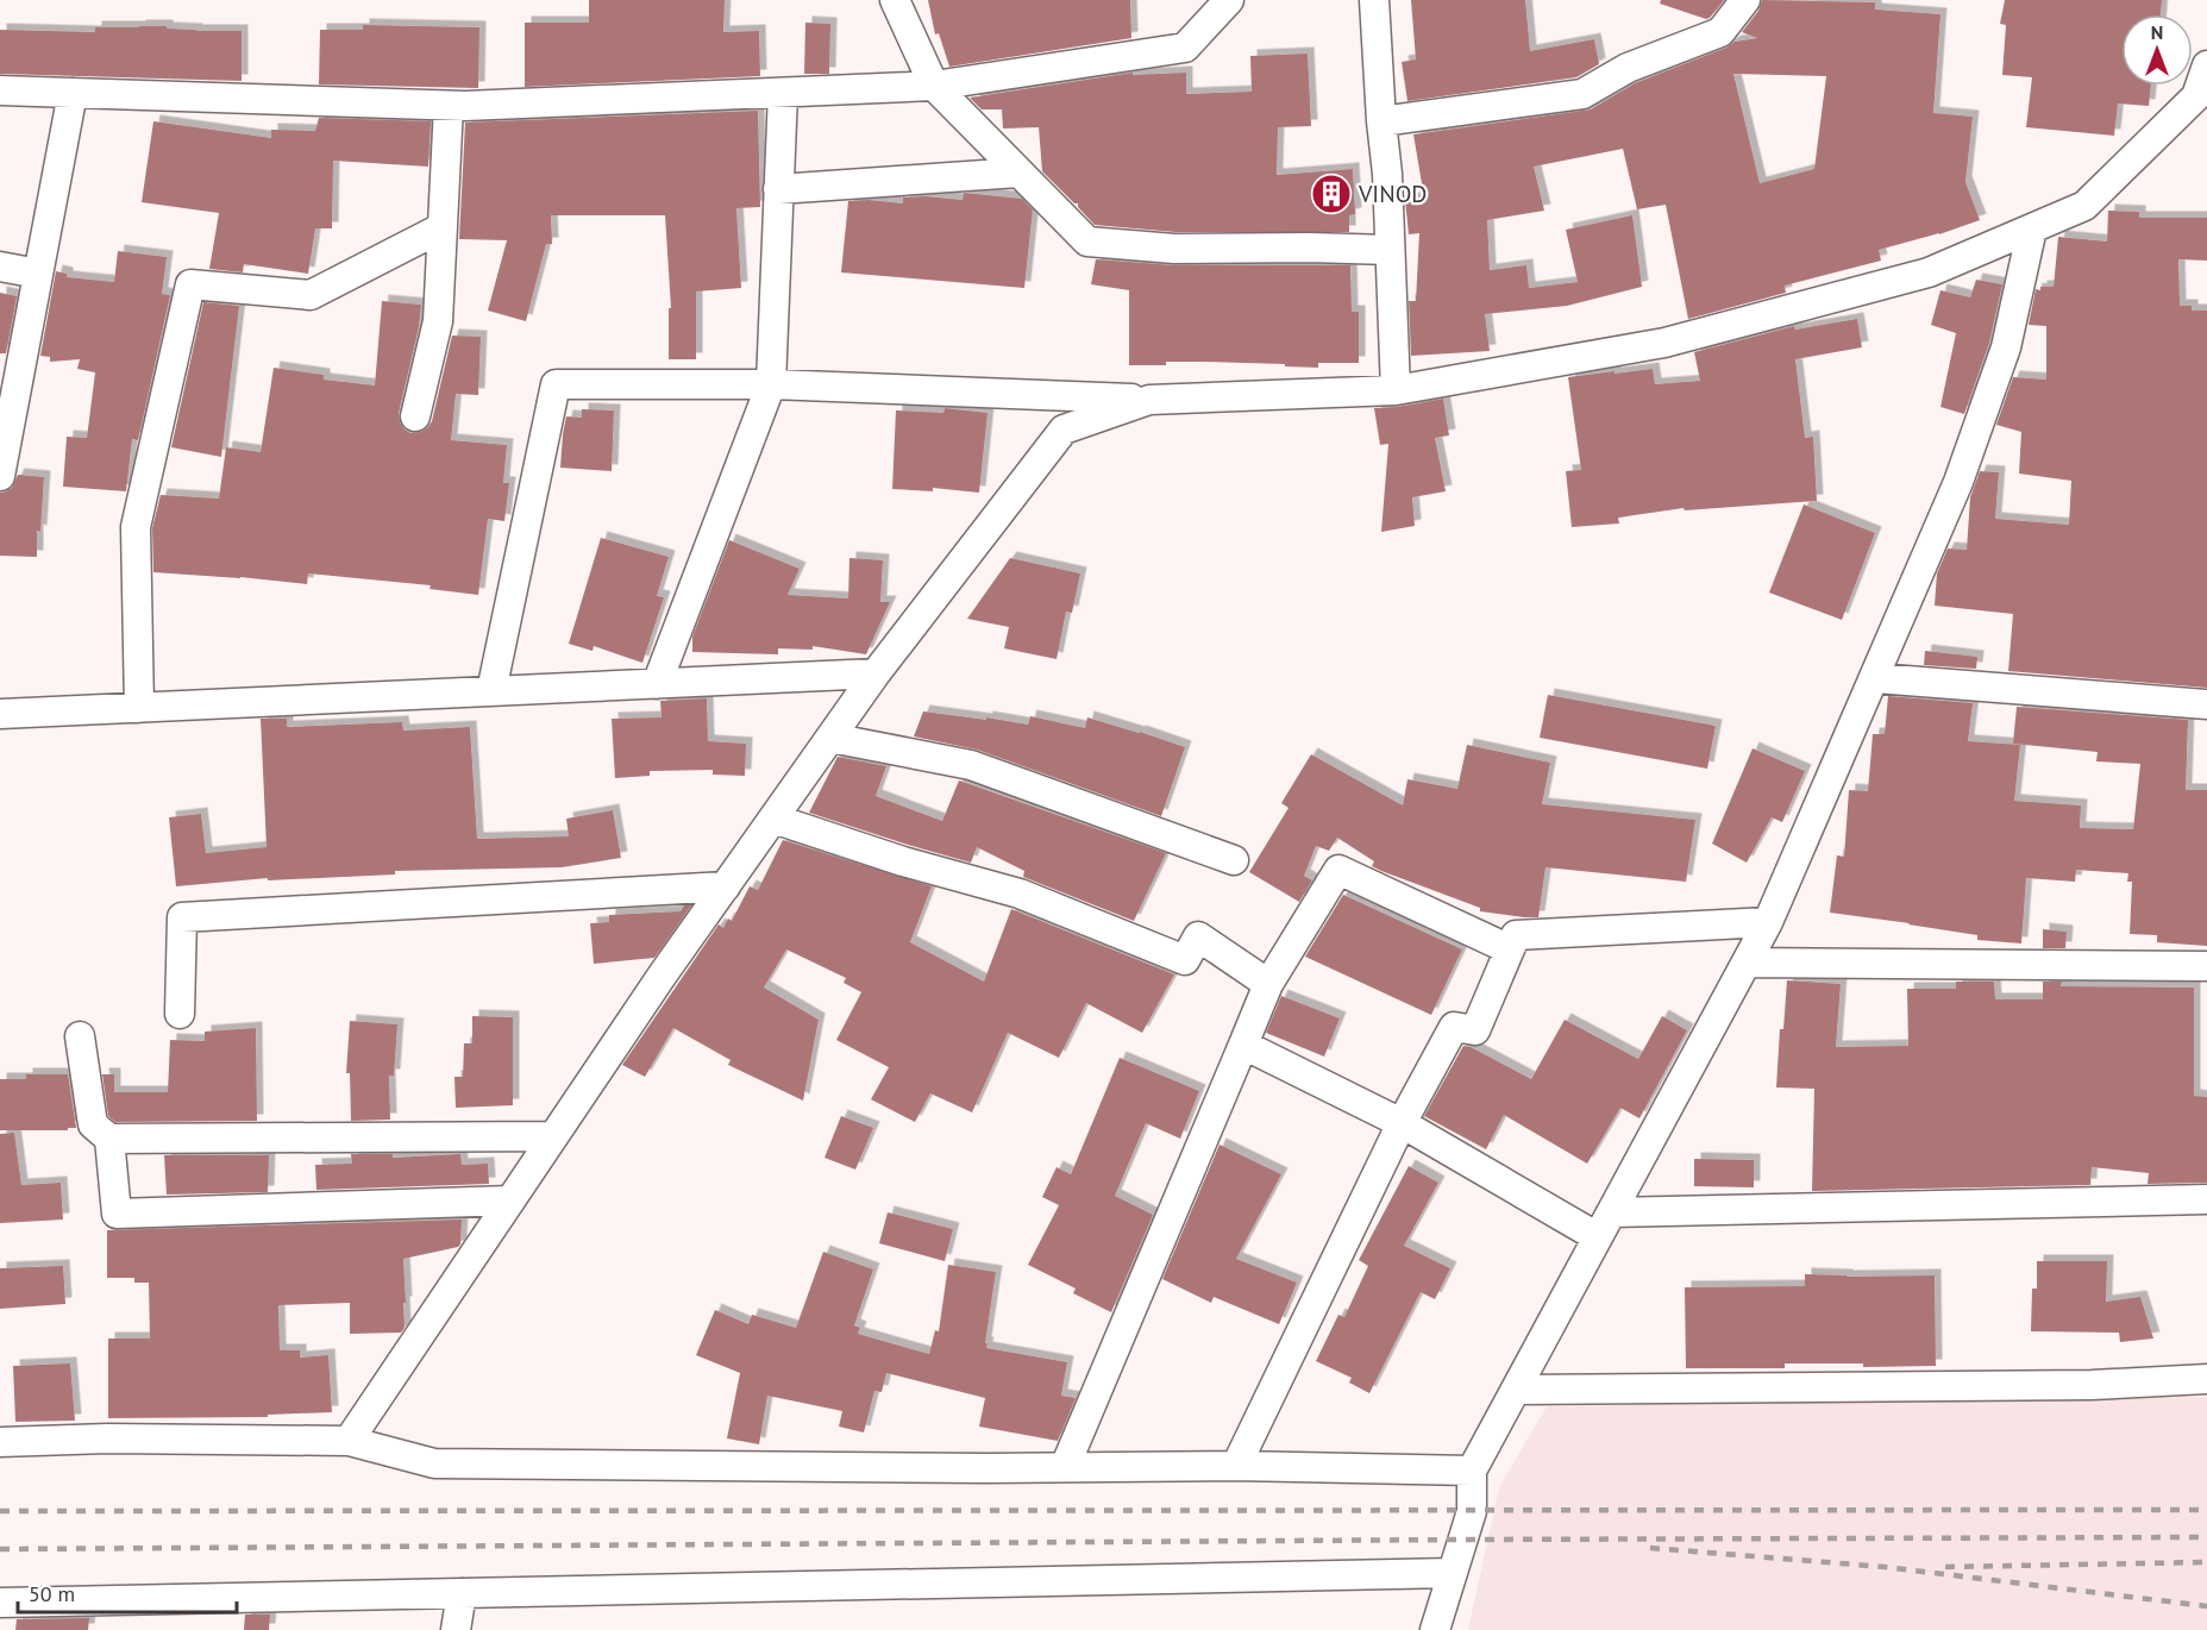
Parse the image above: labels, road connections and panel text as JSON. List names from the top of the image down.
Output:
{
  "places": {
    "building": ["VINOD"]
  },
  "scale_bar": "50 m",
  "north": "top"
}
